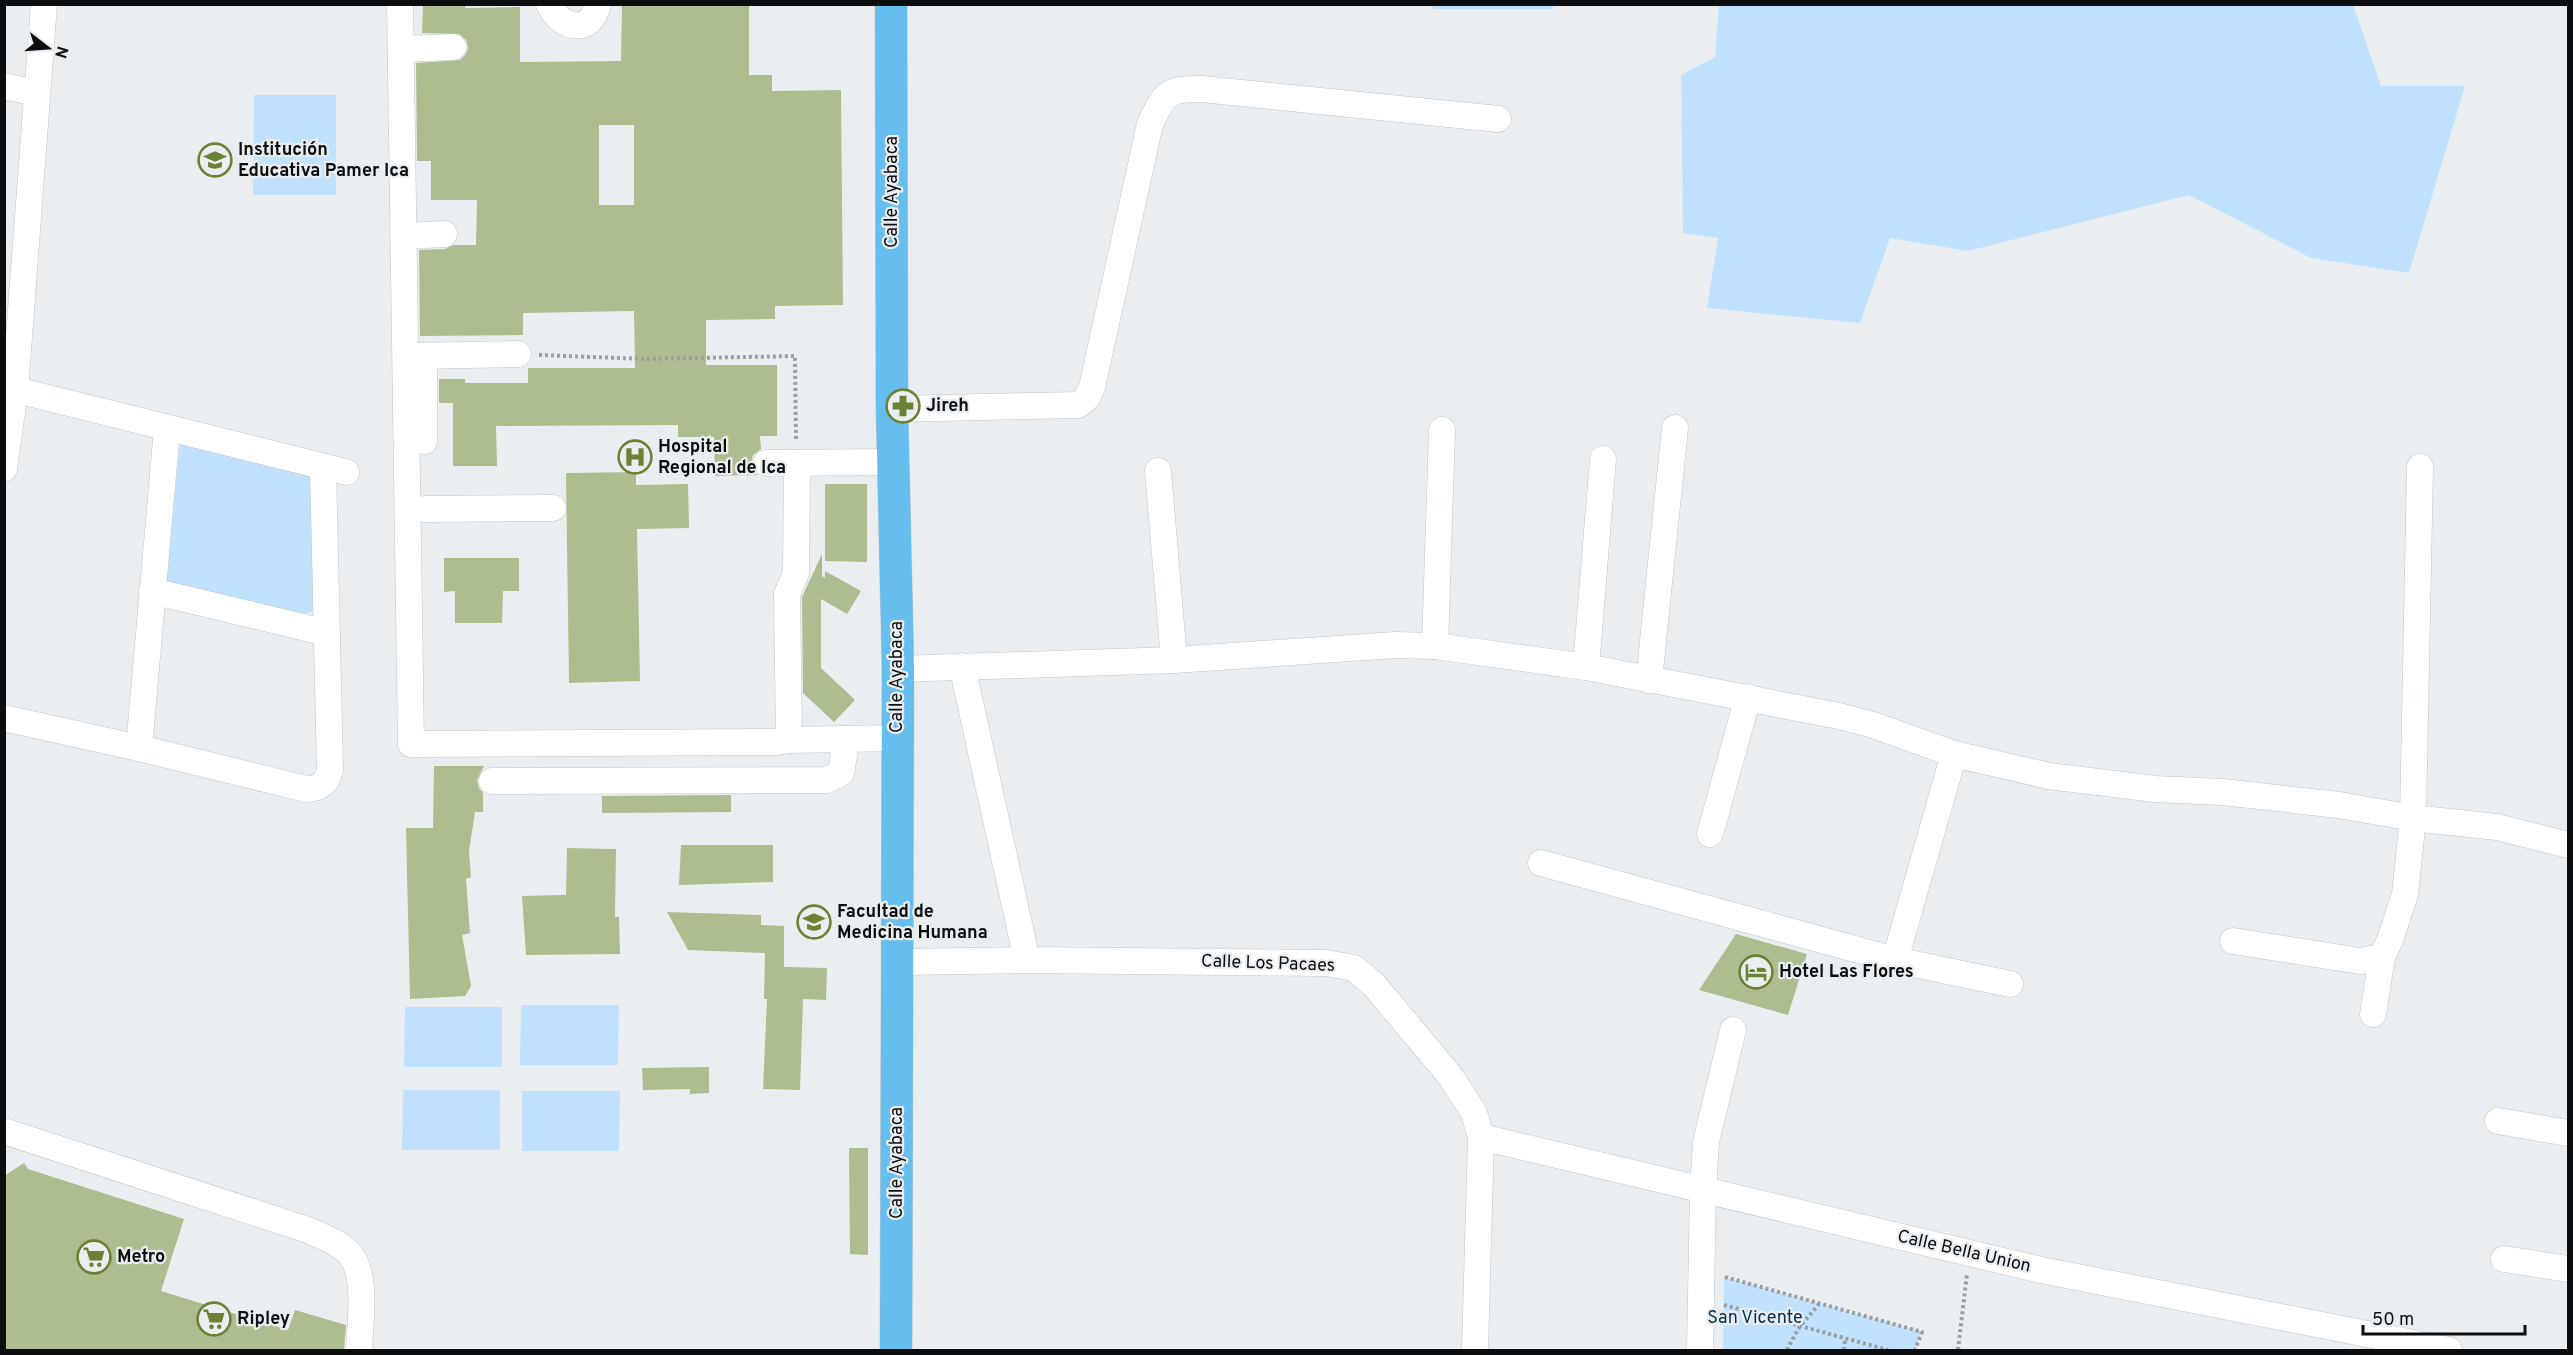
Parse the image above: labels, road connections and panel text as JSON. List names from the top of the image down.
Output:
{
  "streets": {
    "main road": ["Calle Ayabaca"],
    "street": ["Calle Los Pacaes", "Calle Bella Union"]
  },
  "crossings": [
    ["Calle Ayabaca", "Calle Los Pacaes"],
    ["Calle Los Pacaes", "Calle Bella Union"]
  ],
  "parks": ["San Vicente"],
  "places": {
    "school or university": ["Institución Educativa Pamer Ica", "Facultad de Medicina Humana"],
    "pharmacy": ["Jireh"],
    "hospital": ["Hospital Regional de Ica"],
    "hotel": ["Hotel Las Flores"],
    "supermarket": ["Metro", "Ripley"]
  },
  "scale_bar": "50 m",
  "north": "right"
}
